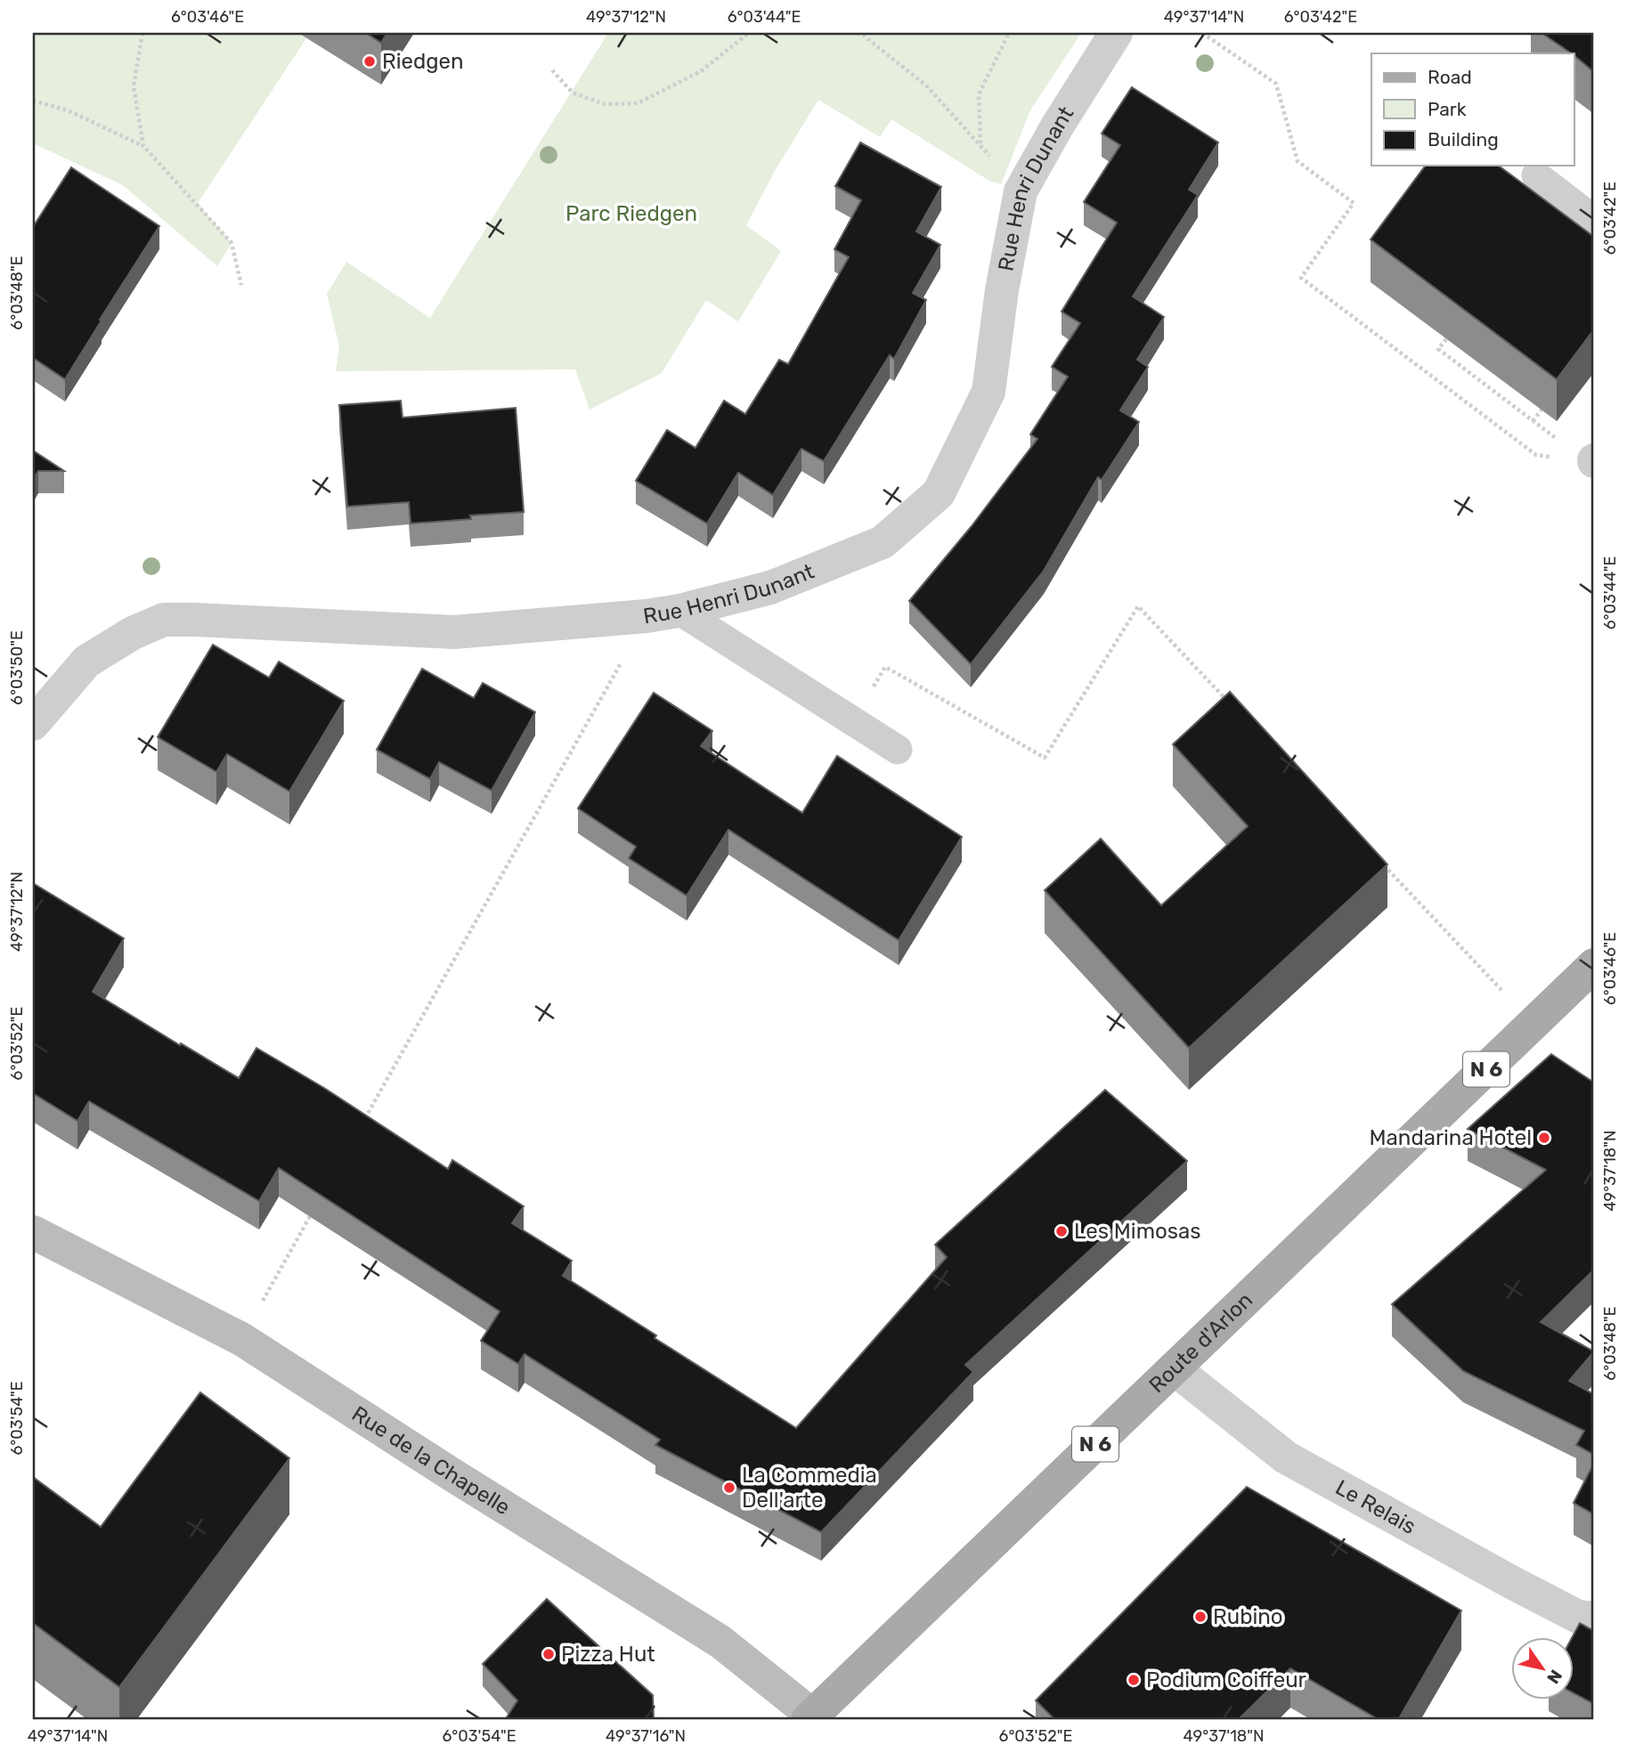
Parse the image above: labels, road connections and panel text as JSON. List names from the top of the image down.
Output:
{
  "streets": {
    "main road": ["N 6", "Route d'Arlon", "Rue de la Chapelle"],
    "street": ["Rue Henri Dunant", "Le Relais"]
  },
  "crossings": [
    ["Route d'Arlon", "Rue de la Chapelle"],
    ["Route d'Arlon", "Le Relais"]
  ],
  "parks": ["Parc Riedgen"],
  "places": [
    "Riedgen",
    "Mandarina Hotel",
    "Les Mimosas",
    "La Commedia Dell'arte",
    "Rubino",
    "Pizza Hut",
    "Podium Coiffeur"
  ],
  "legend": ["Road", "Park", "Building"],
  "north": "bottom right",
  "coordinates": [
    "6°03'46\"E",
    "49°37'12\"N",
    "6°03'44\"E",
    "49°37'14\"N",
    "6°03'42\"E",
    "6°03'48\"E",
    "6°03'50\"E",
    "6°03'52\"E",
    "49°37'18\"N",
    "6°03'54\"E",
    "49°37'16\"N"
  ]
}
